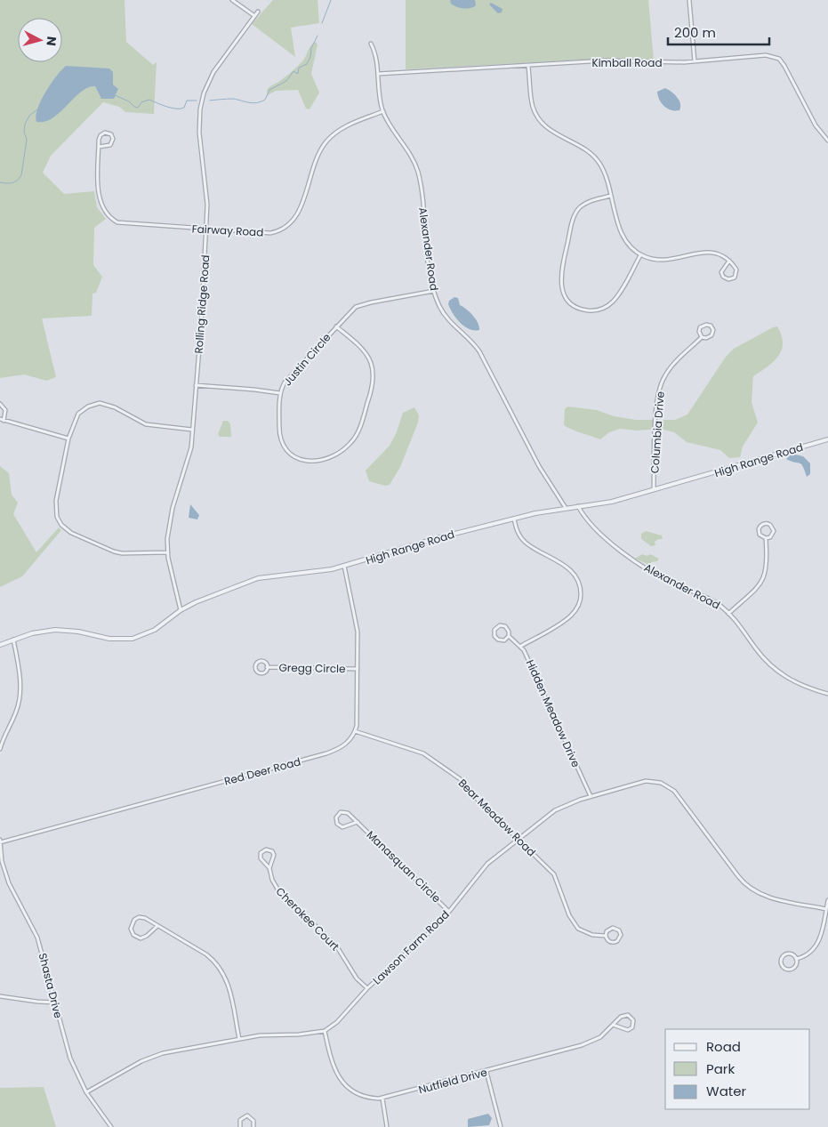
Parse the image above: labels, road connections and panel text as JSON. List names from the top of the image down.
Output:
{
  "streets": {
    "street": [
      "Kimball Road",
      "Fairway Road",
      "Alexander Road",
      "Rolling Ridge Road",
      "Justin Circle",
      "Columbia Drive",
      "High Range Road",
      "Gregg Circle",
      "Hidden Meadow Drive",
      "Red Deer Road",
      "Bear Meadow Road",
      "Manasquan Circle",
      "Cherokee Court",
      "Lawson Farm Road",
      "Shasta Drive",
      "Nutfield Drive"
    ]
  },
  "crossings": [
    ["Kimball Road", "Alexander Road"],
    ["Fairway Road", "Alexander Road"],
    ["Fairway Road", "Rolling Ridge Road"],
    ["Alexander Road", "Justin Circle"],
    ["Alexander Road", "High Range Road"],
    ["Rolling Ridge Road", "High Range Road"],
    ["Columbia Drive", "High Range Road"],
    ["Hidden Meadow Drive", "Lawson Farm Road"],
    ["Red Deer Road", "Bear Meadow Road"],
    ["Red Deer Road", "Shasta Drive"],
    ["Bear Meadow Road", "Lawson Farm Road"],
    ["Manasquan Circle", "Lawson Farm Road"],
    ["Cherokee Court", "Lawson Farm Road"],
    ["Lawson Farm Road", "Nutfield Drive"]
  ],
  "legend": ["Road", "Park", "Water"],
  "scale_bar": "200 m",
  "north": "right"
}
